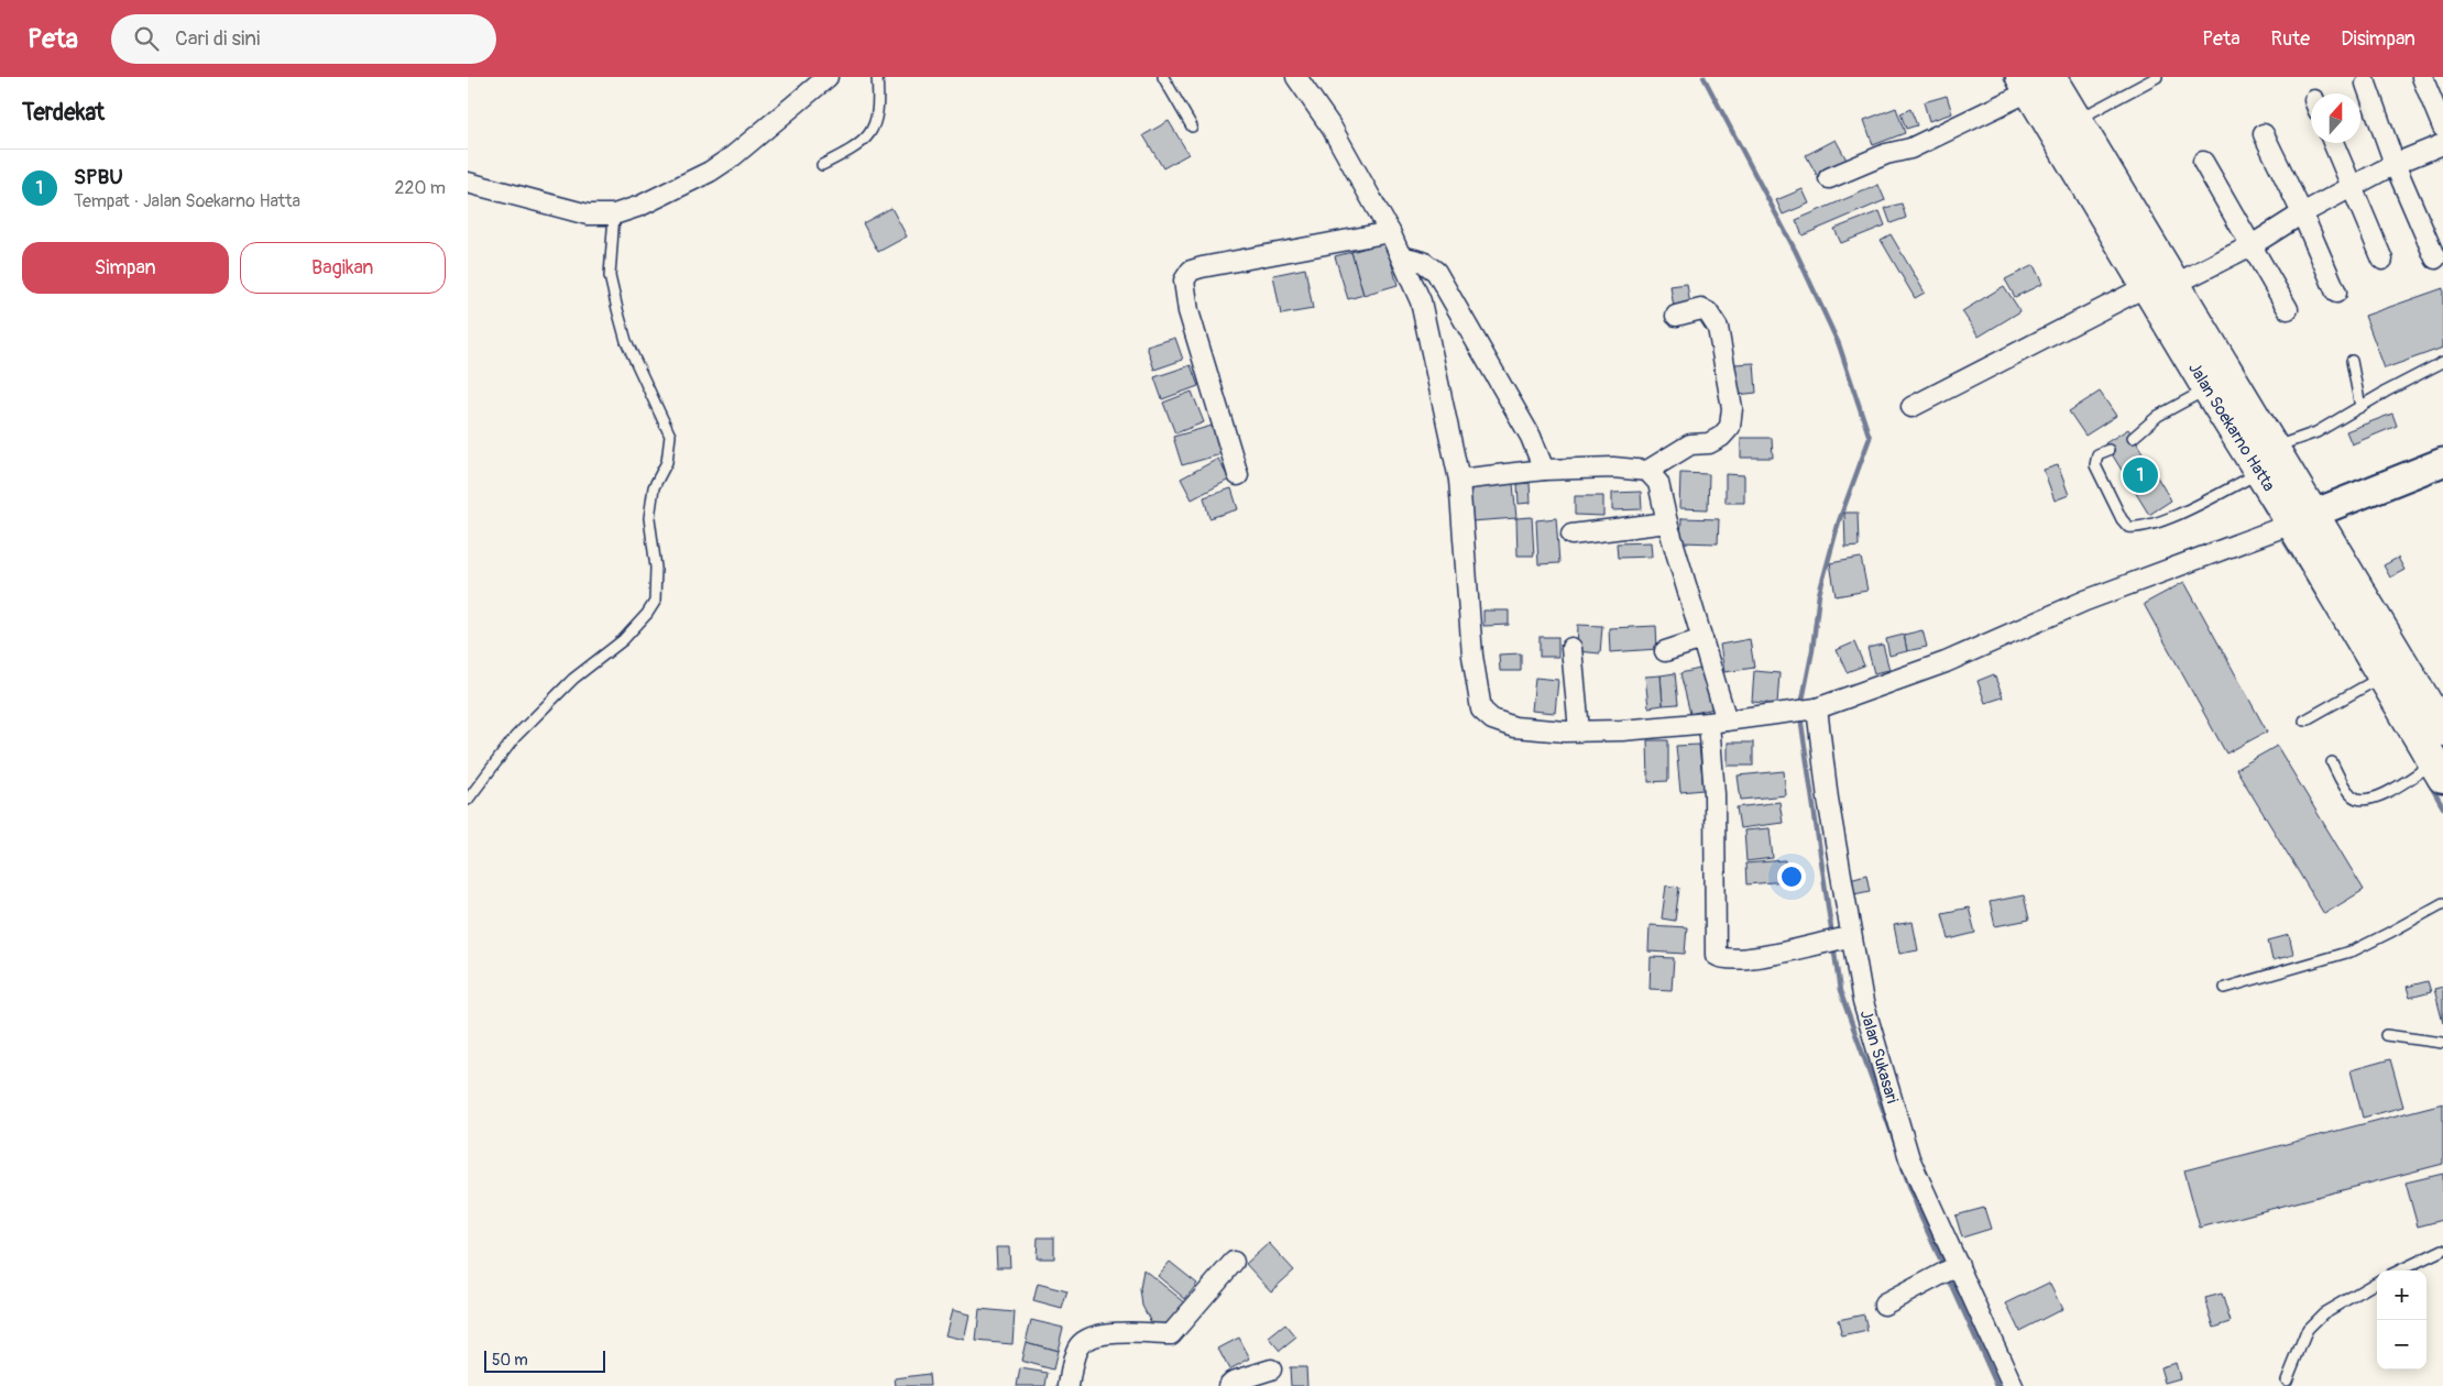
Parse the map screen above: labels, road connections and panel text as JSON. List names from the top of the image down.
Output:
{
  "streets": {
    "highway": ["Jalan Soekarno Hatta"],
    "street": ["Jalan Sukasari"]
  },
  "scale_bar": "50 m",
  "north": "top",
  "page": {
    "header": "Peta",
    "search": "Cari di sini",
    "nav": ["Peta", "Rute", "Disimpan"],
    "heading": "Terdekat",
    "list": [
      {
        "mark": "1",
        "name": "SPBU",
        "note": "Tempat · Jalan Soekarno Hatta",
        "value": "220 m"
      }
    ],
    "buttons": ["Simpan", "Bagikan"],
    "pins": "1",
    "map_buttons": ["+", "−"],
    "scale": "50 m"
  }
}
